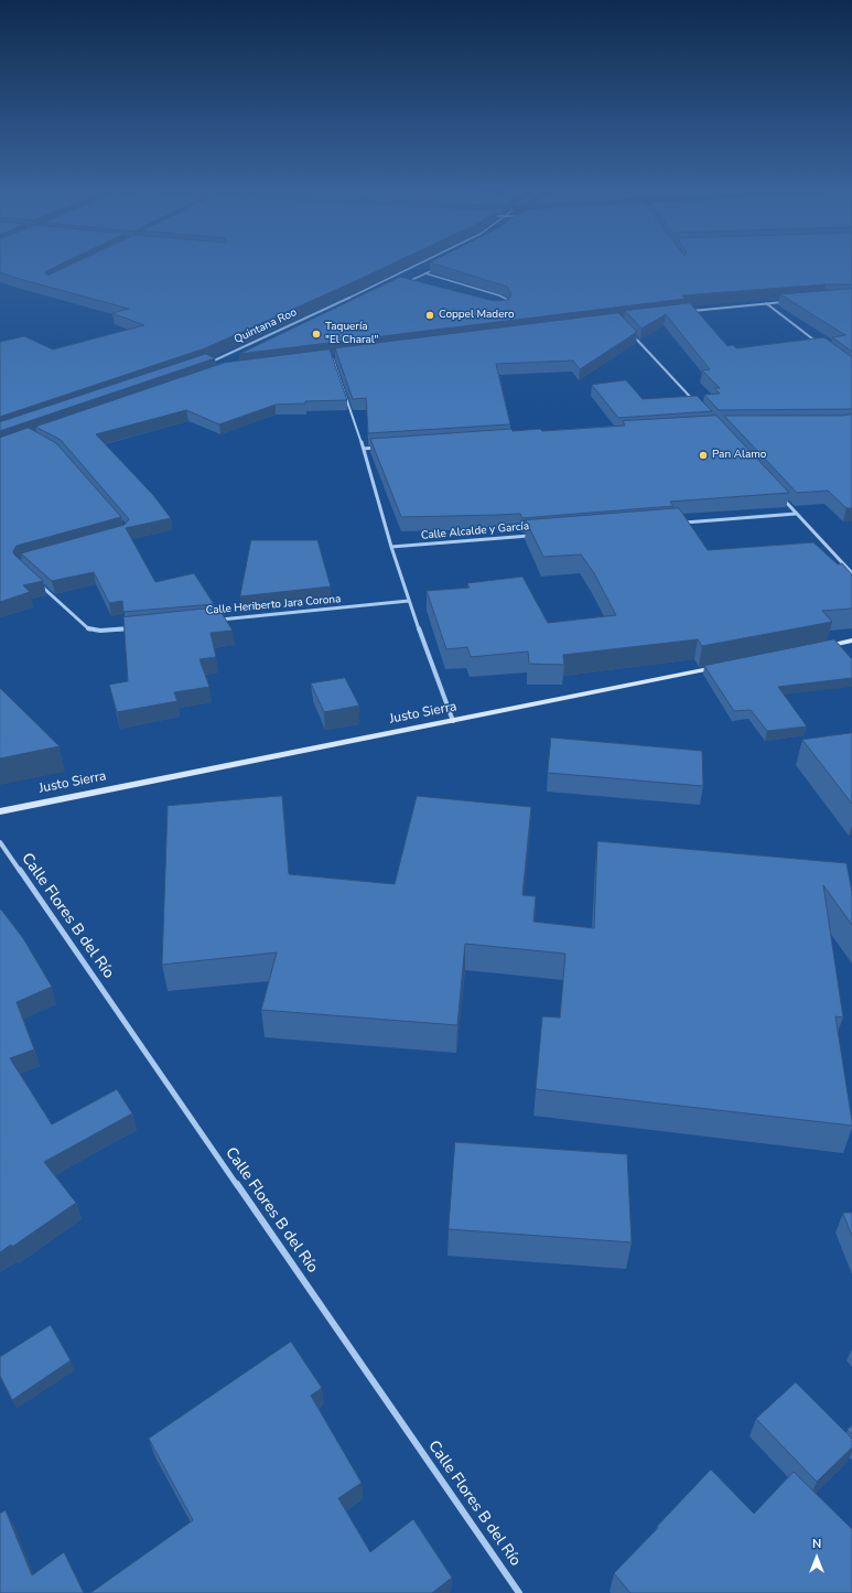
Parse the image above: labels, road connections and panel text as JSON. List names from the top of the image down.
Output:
{
  "streets": {
    "main road": ["Justo Sierra"],
    "street": [
      "Quintana Roo",
      "Calle Alcalde y García",
      "Calle Heriberto Jara Corona",
      "Calle Flores B del Río"
    ]
  },
  "places": ["Coppel Madero", "Taquería \"El Charal\"", "Pan Alamo"],
  "north": "top"
}
